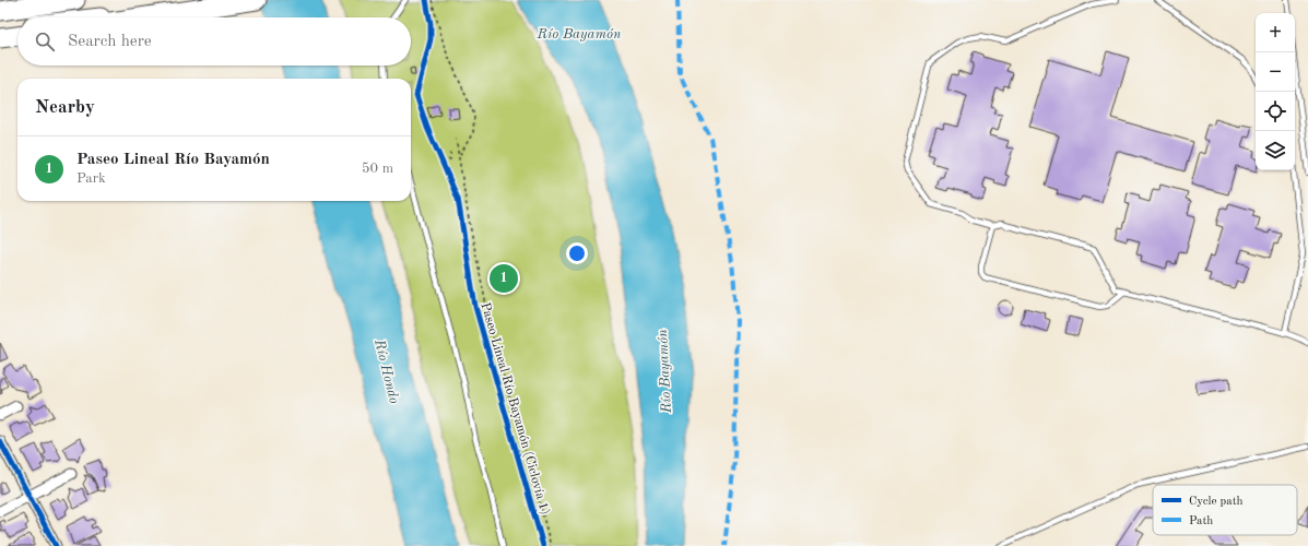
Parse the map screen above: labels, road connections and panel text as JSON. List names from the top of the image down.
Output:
{
  "streets": {
    "cycle path": ["Paseo Lineal Río Bayamón (Ciclovía 1)"]
  },
  "water": ["Río Bayamón", "Río Hondo"],
  "legend": ["Cycle path", "Path"],
  "page": {
    "map_buttons": ["+", "−"],
    "search": "Search here",
    "heading": "Nearby",
    "list": [
      {
        "mark": "1",
        "name": "Paseo Lineal Río Bayamón",
        "note": "Park",
        "value": "50 m"
      }
    ],
    "pins": "1"
  }
}
